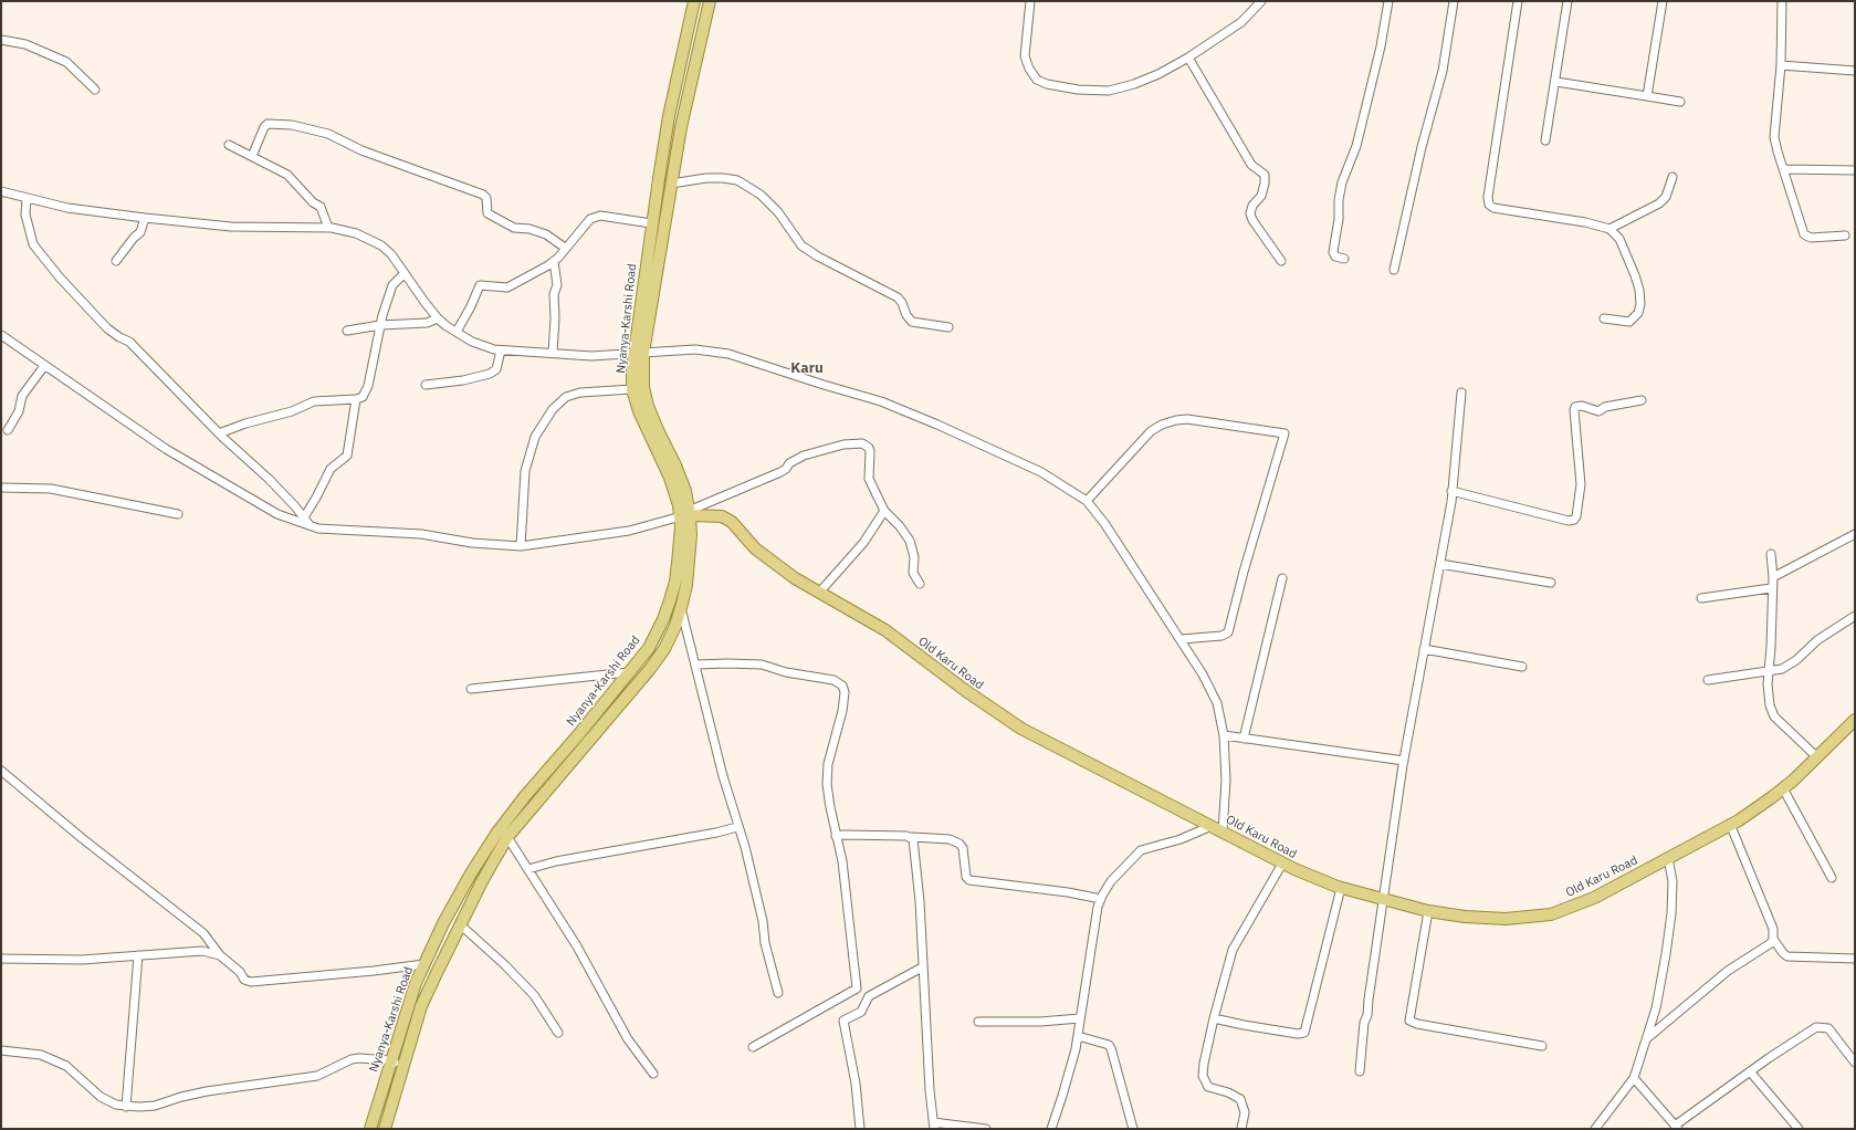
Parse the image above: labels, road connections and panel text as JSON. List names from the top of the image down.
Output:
{
  "streets": {
    "main road": ["Nyanya-Karshi Road", "Old Karu Road"]
  },
  "crossings": [
    ["Nyanya-Karshi Road", "Old Karu Road"]
  ],
  "districts": ["Karu"]
}
